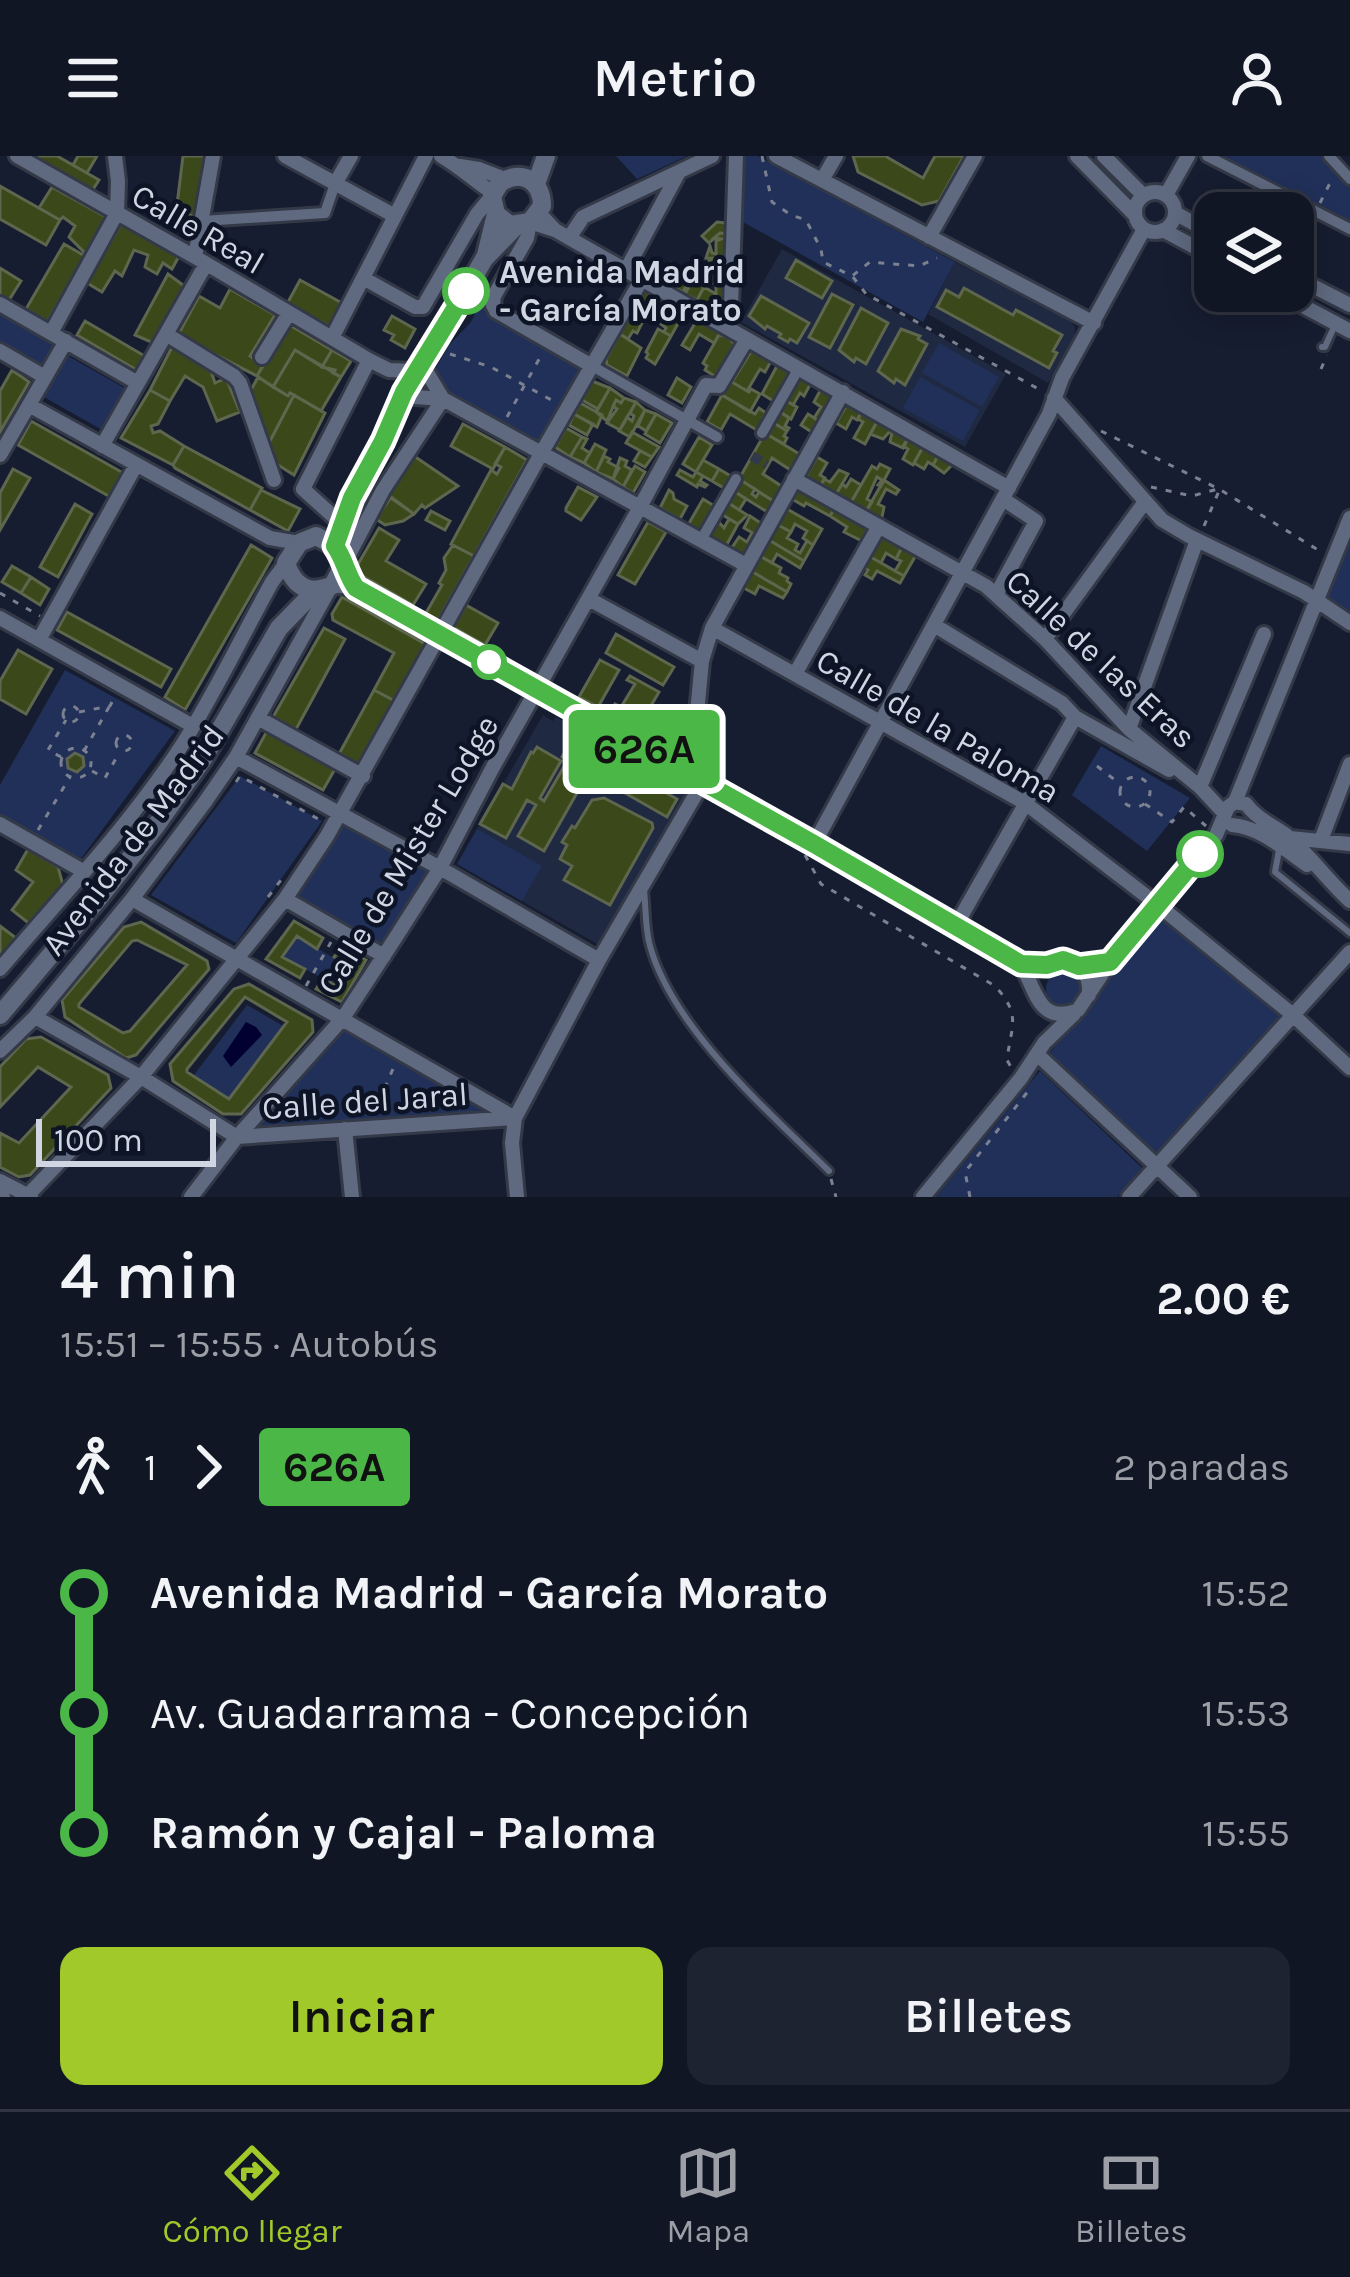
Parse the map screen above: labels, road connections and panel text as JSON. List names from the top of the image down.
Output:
{
  "streets": {
    "main road": ["Avenida de Madrid"],
    "street": [
      "Calle Real",
      "Calle de las Eras",
      "Calle de la Paloma",
      "Calle de Mister Lodge",
      "Calle del Jaral"
    ]
  },
  "crossings": [
    ["Calle Real", "Avenida de Madrid"],
    ["Avenida de Madrid", "Calle del Jaral"],
    ["Calle de Mister Lodge", "Calle del Jaral"]
  ],
  "places": ["Avenida Madrid - García Morato"],
  "lines": ["bus line 626A"],
  "scale_bar": "100 m",
  "page": {
    "header": "Metrio",
    "on_map": "626A",
    "scale": "100 m",
    "heading": ["4 min", "15:51 – 15:55 · Autobús", "2.00 €"],
    "legs": ["1", "626A", "2 paradas"],
    "list": [
      {
        "name": "Avenida Madrid - García Morato",
        "value": "15:52"
      },
      {
        "name": "Av. Guadarrama - Concepción",
        "value": "15:53"
      },
      {
        "name": "Ramón y Cajal - Paloma",
        "value": "15:55"
      }
    ],
    "buttons": ["Iniciar", "Billetes"],
    "tabs": ["Cómo llegar", "Mapa", "Billetes"]
  }
}
